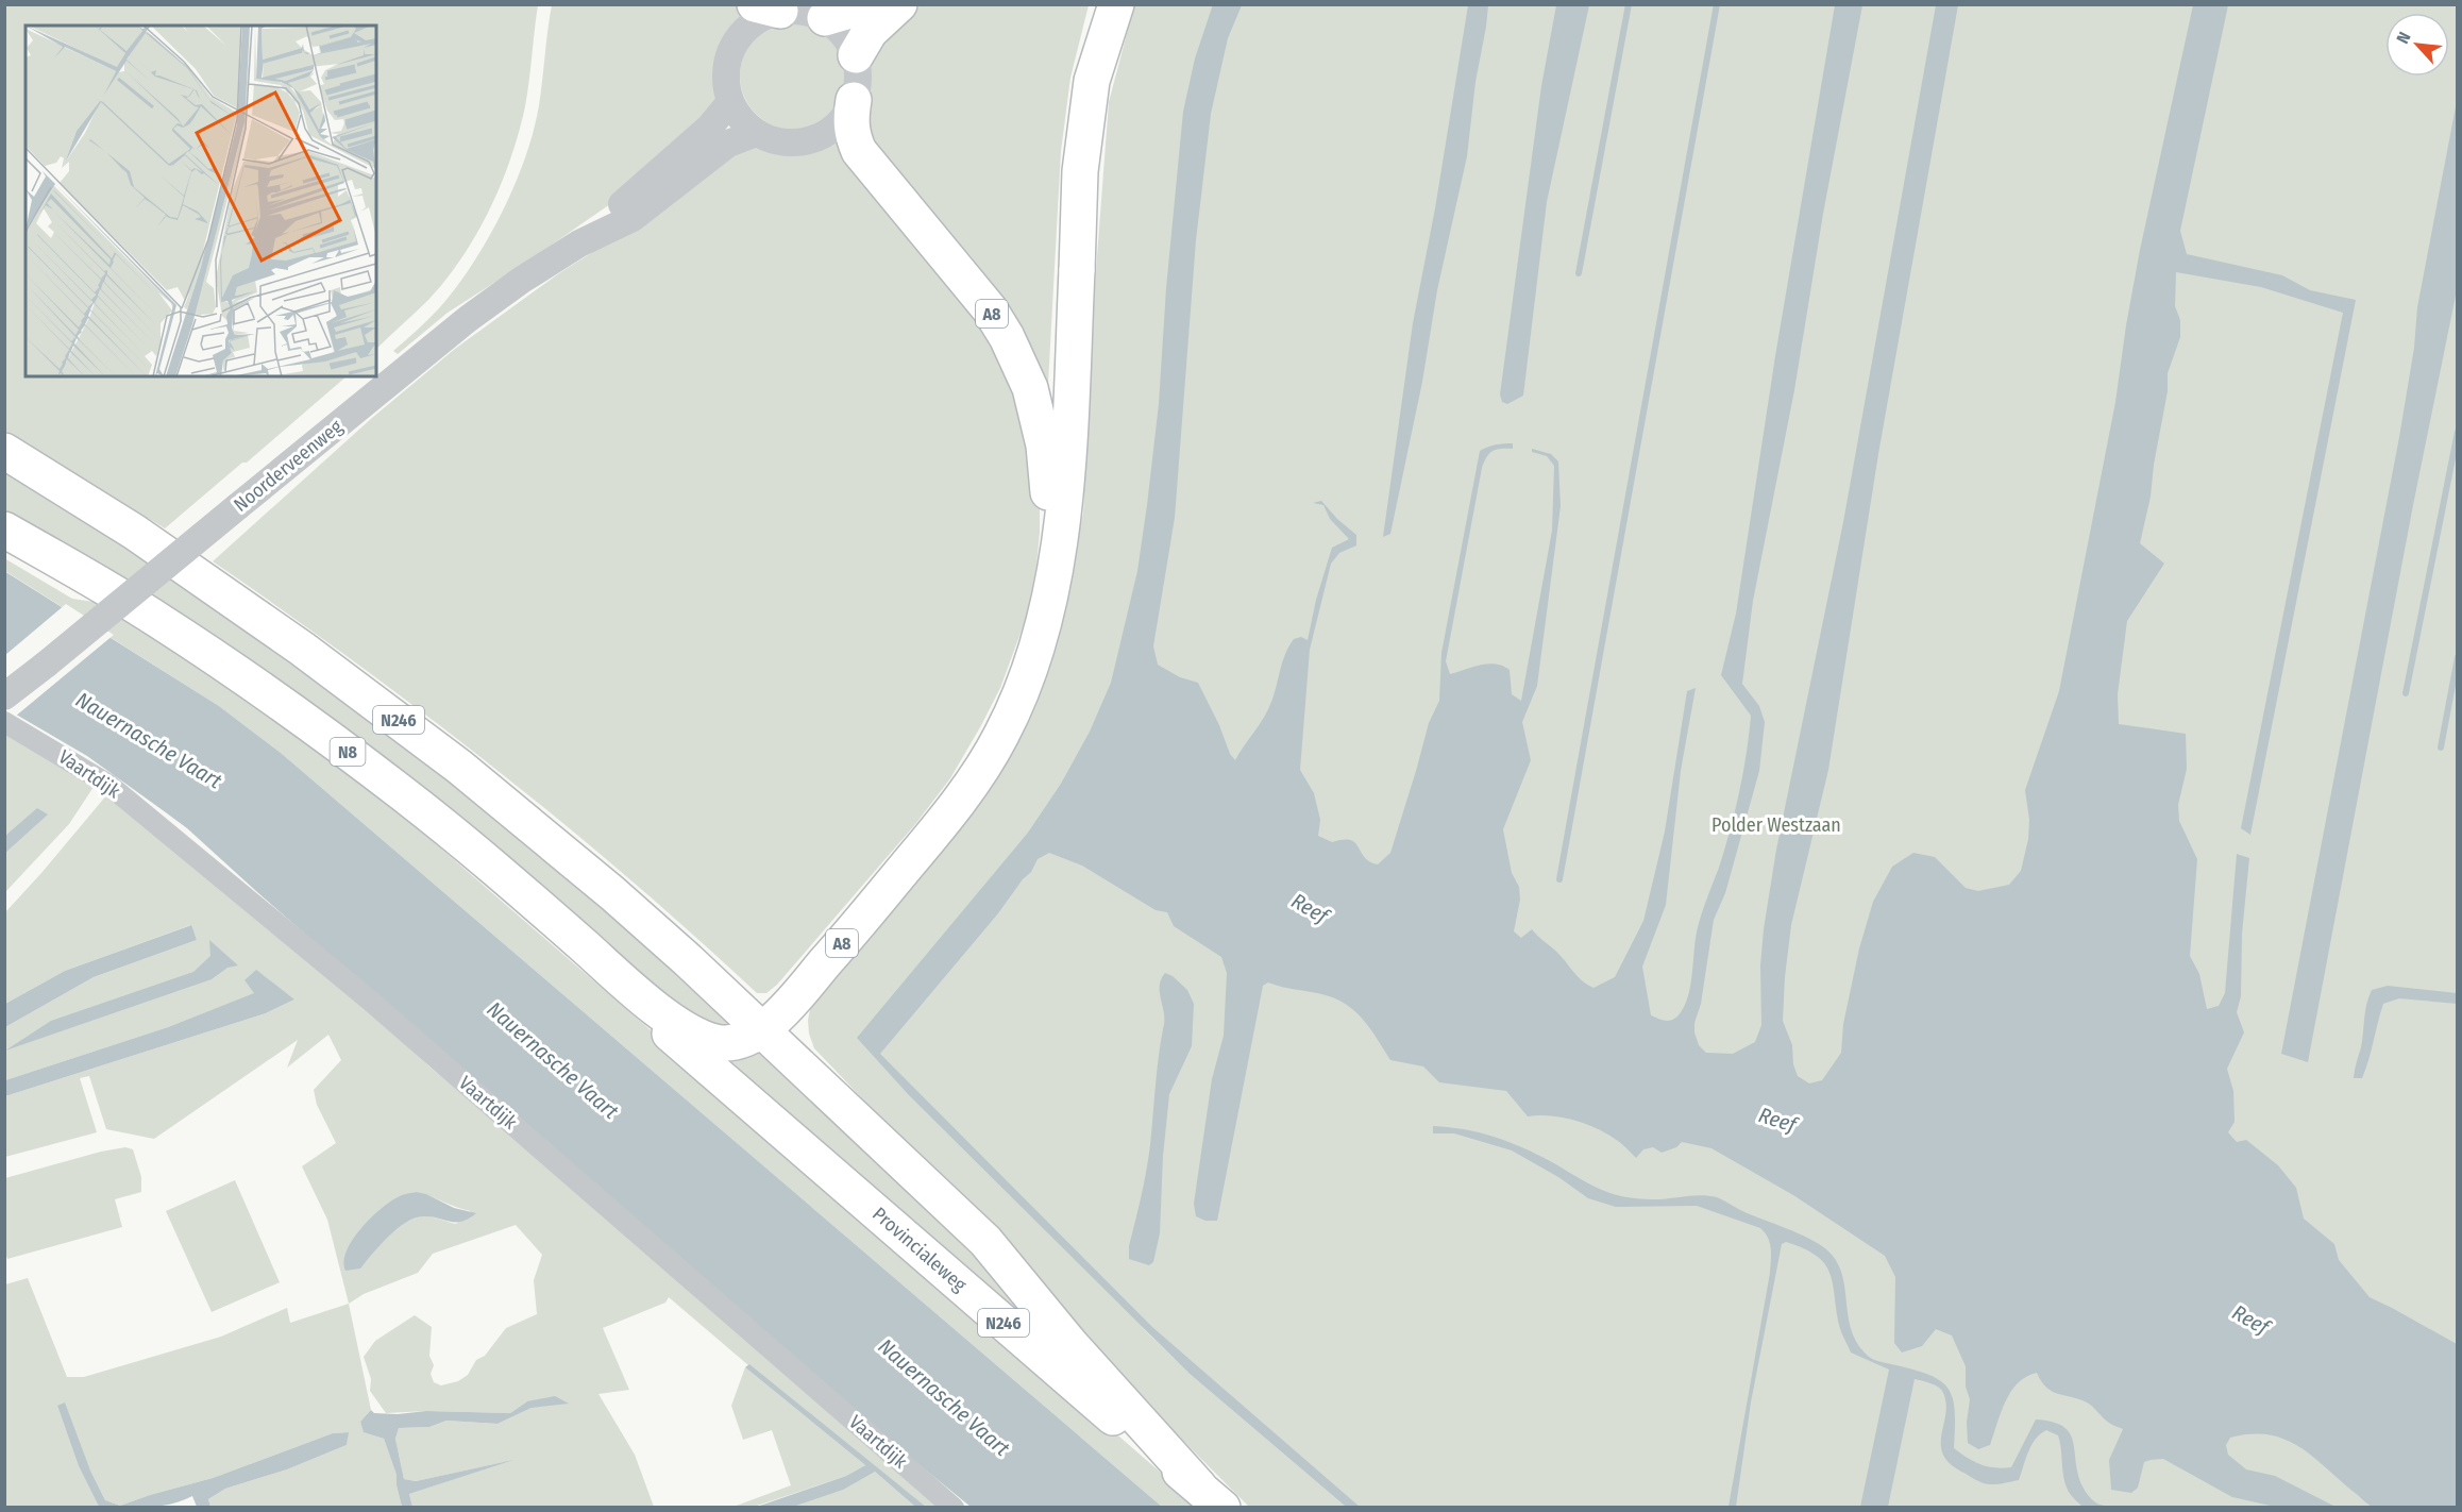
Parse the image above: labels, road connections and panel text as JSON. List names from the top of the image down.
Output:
{
  "streets": {
    "highway": [
      "A8",
      "N246",
      "N8",
      "Provincialeweg"
    ],
    "street": ["Noorderveenweg", "Vaartdijk"]
  },
  "crossings": [
    ["A8", "Noorderveenweg"],
    ["A8", "N246"],
    ["A8", "N8"],
    ["A8", "Provincialeweg"],
    ["N246", "Provincialeweg"],
    ["N8", "Provincialeweg"]
  ],
  "water": ["Nauernasche Vaart", "Reef"],
  "parks": ["Polder Westzaan"],
  "north": "top left"
}
